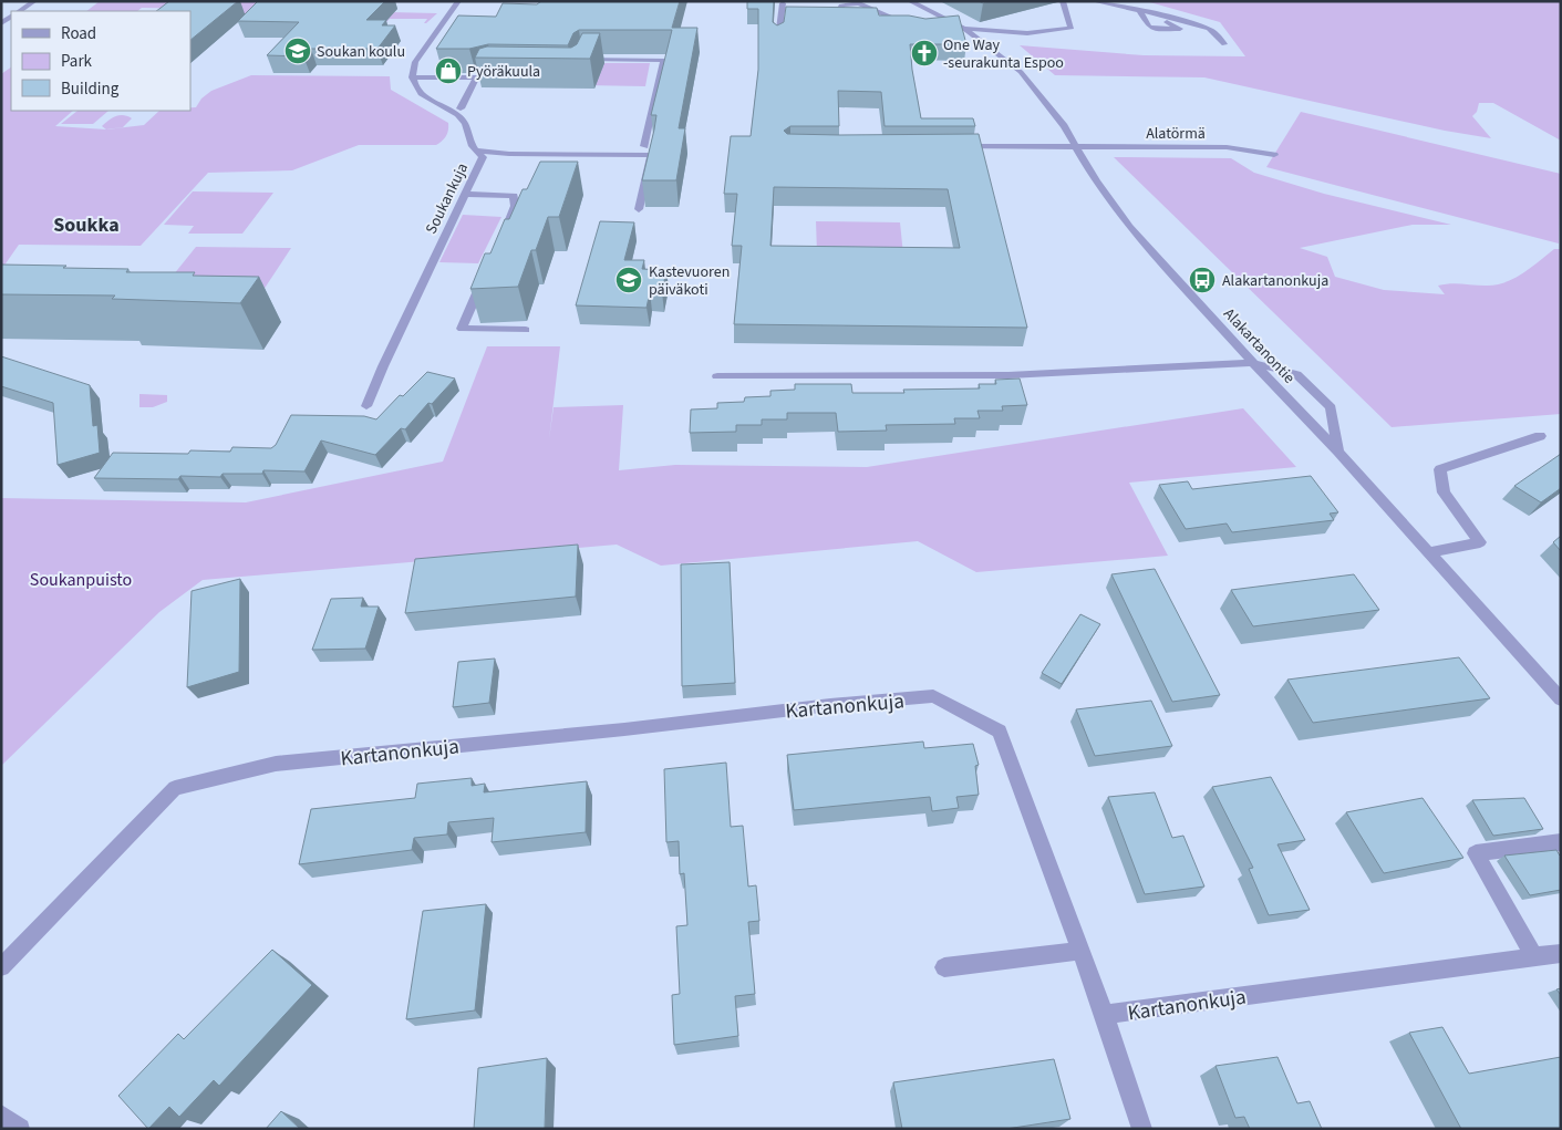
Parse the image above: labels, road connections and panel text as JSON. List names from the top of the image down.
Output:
{
  "streets": {
    "street": [
      "Alatörmä",
      "Soukankuja",
      "Alakartanontie",
      "Kartanonkuja"
    ]
  },
  "crossings": [
    ["Alatörmä", "Alakartanontie"]
  ],
  "districts": ["Soukka"],
  "parks": ["Soukanpuisto"],
  "places": {
    "school or university": ["Soukan koulu", "Kastevuoren päiväkoti"],
    "church": ["One Way -seurakunta Espoo"],
    "shop": ["Pyöräkuula"],
    "bus stop": ["Alakartanonkuja"]
  },
  "legend": ["Road", "Park", "Building"]
}
